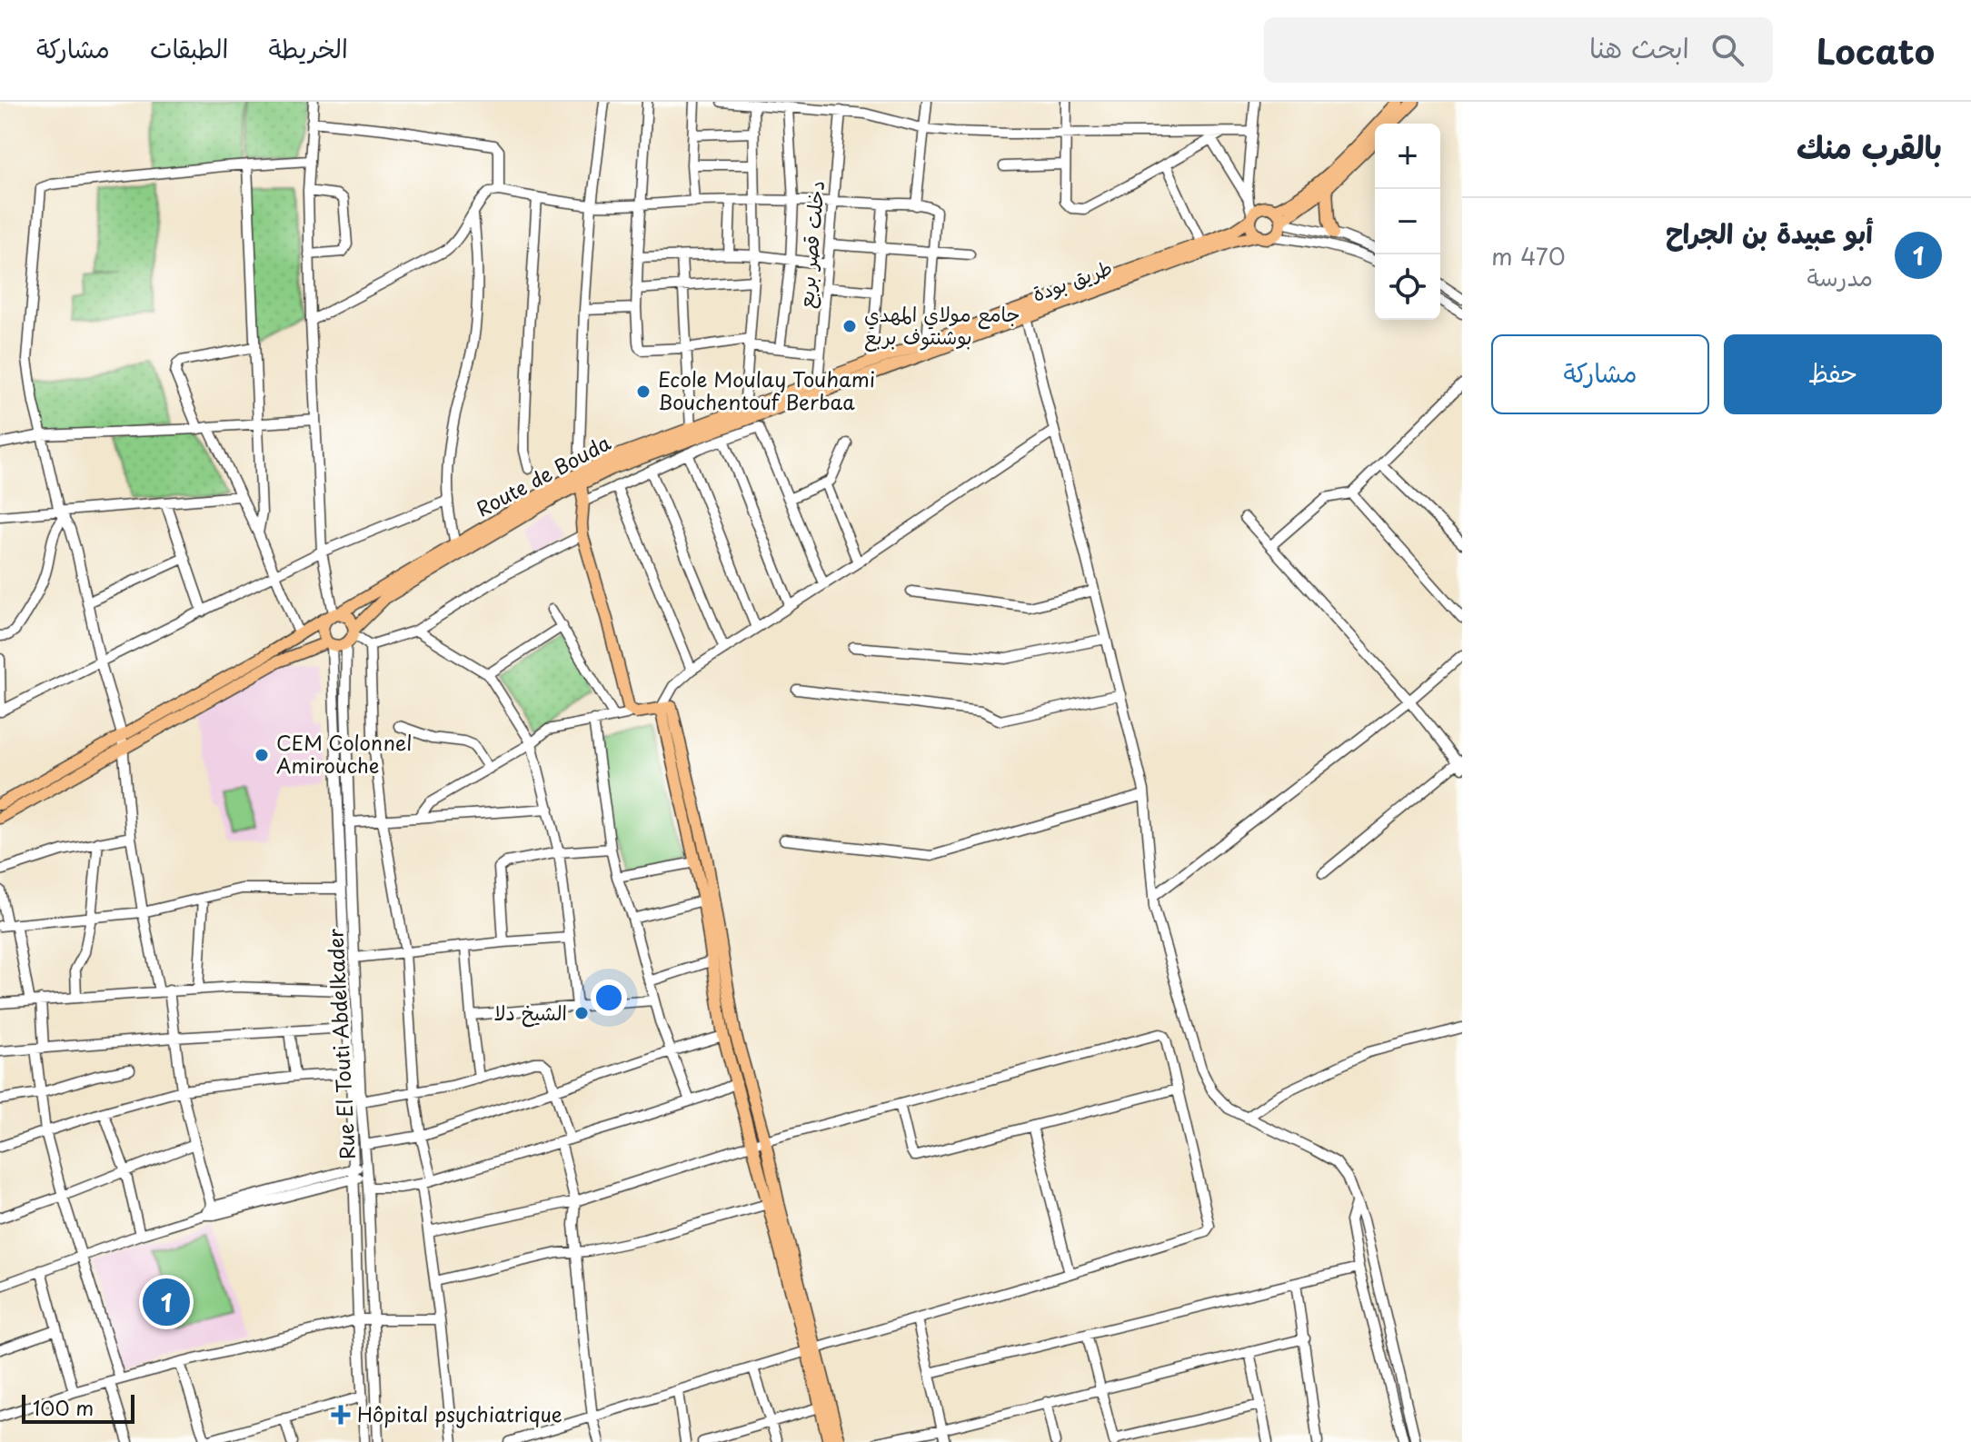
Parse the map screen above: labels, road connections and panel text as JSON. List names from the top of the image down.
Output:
{
  "streets": {
    "main road": ["طريق بودة", "Route de Bouda"],
    "street": ["دخلت قصر بربع", "Rue El Touti Abdelkader"]
  },
  "crossings": [
    ["دخلت قصر بربع", "طريق بودة"],
    ["دخلت قصر بربع", "Route de Bouda"],
    ["طريق بودة", "Route de Bouda"],
    ["Route de Bouda", "Rue El Touti Abdelkader"]
  ],
  "places": {
    "other": [
      "جامع مولاي المهدي بوشنتوف بربع",
      "Ecole Moulay Touhami Bouchentouf Berbaa",
      "CEM Colonnel Amirouche",
      "الشيخ دلا"
    ],
    "health": ["Hôpital psychiatrique"]
  },
  "scale_bar": "100 m",
  "page": {
    "header": "Locato",
    "search": "ابحث هنا",
    "nav": ["الخريطة", "الطبقات", "مشاركة"],
    "heading": "بالقرب منك",
    "map_buttons": ["+", "−"],
    "list": [
      {
        "mark": "1",
        "name": "أبو عبيدة بن الجراح",
        "note": "مدرسة",
        "value": "470 m"
      }
    ],
    "buttons": ["حفظ", "مشاركة"],
    "pins": "1",
    "scale": "100 m"
  }
}
